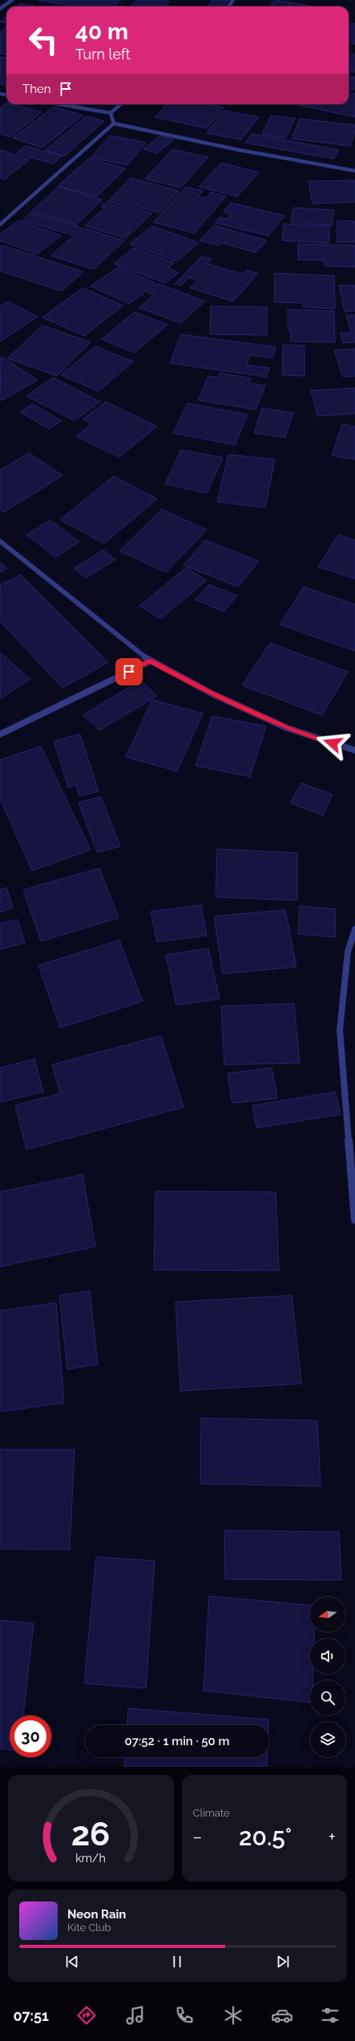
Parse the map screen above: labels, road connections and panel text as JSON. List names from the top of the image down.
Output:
{
  "north": "left",
  "page": {
    "turn": ["40 m", "Turn left"],
    "then": "Then",
    "limit": "30",
    "trip": "07:52 · 1 min · 50 m",
    "tile": "Climate",
    "heat": ["−", "20.5°", "+"],
    "song": ["Neon Rain", "Kite Club"],
    "tabs": "07:51",
    "gauge": ["26", "km/h"]
  }
}
